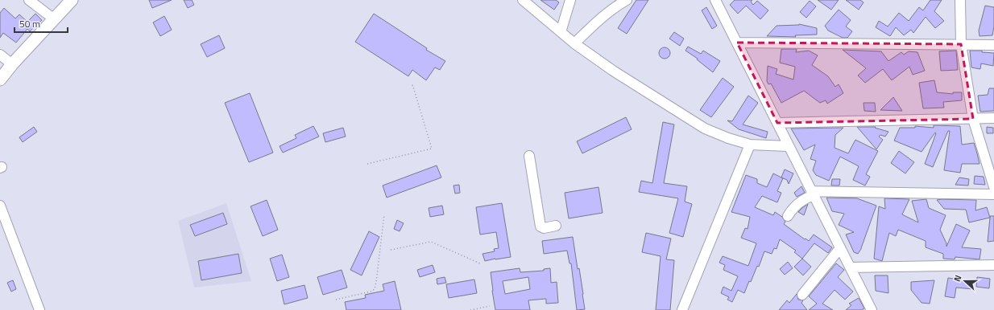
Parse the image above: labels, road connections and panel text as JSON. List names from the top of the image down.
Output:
{
  "scale_bar": "50 m",
  "north": "left"
}
